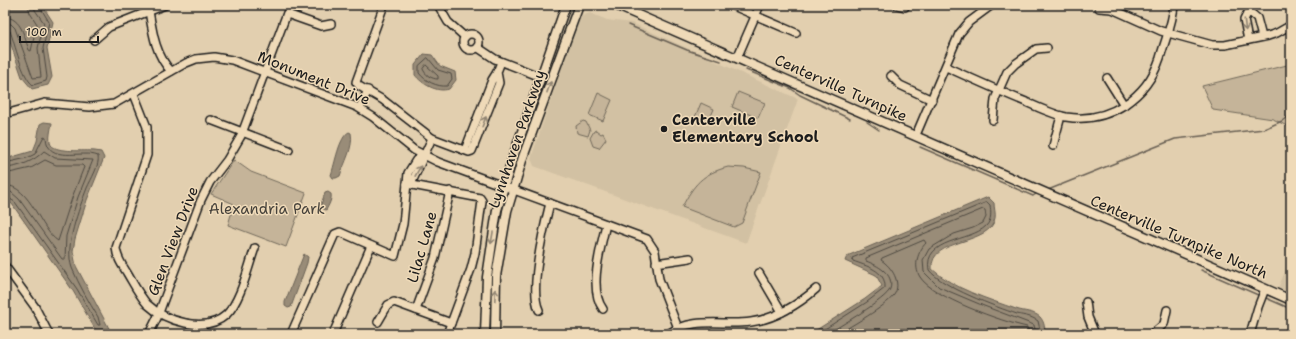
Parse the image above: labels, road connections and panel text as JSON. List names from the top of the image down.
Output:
{
  "streets": {
    "main road": ["Centerville Turnpike", "Lynnhaven Parkway", "Centerville Turnpike North"],
    "street": ["Monument Drive", "Glen View Drive", "Lilac Lane"]
  },
  "crossings": [
    ["Monument Drive", "Lynnhaven Parkway"],
    ["Monument Drive", "Glen View Drive"],
    ["Centerville Turnpike", "Centerville Turnpike North"]
  ],
  "parks": ["Alexandria Park"],
  "places": ["Centerville Elementary School"],
  "scale_bar": "100 m"
}
